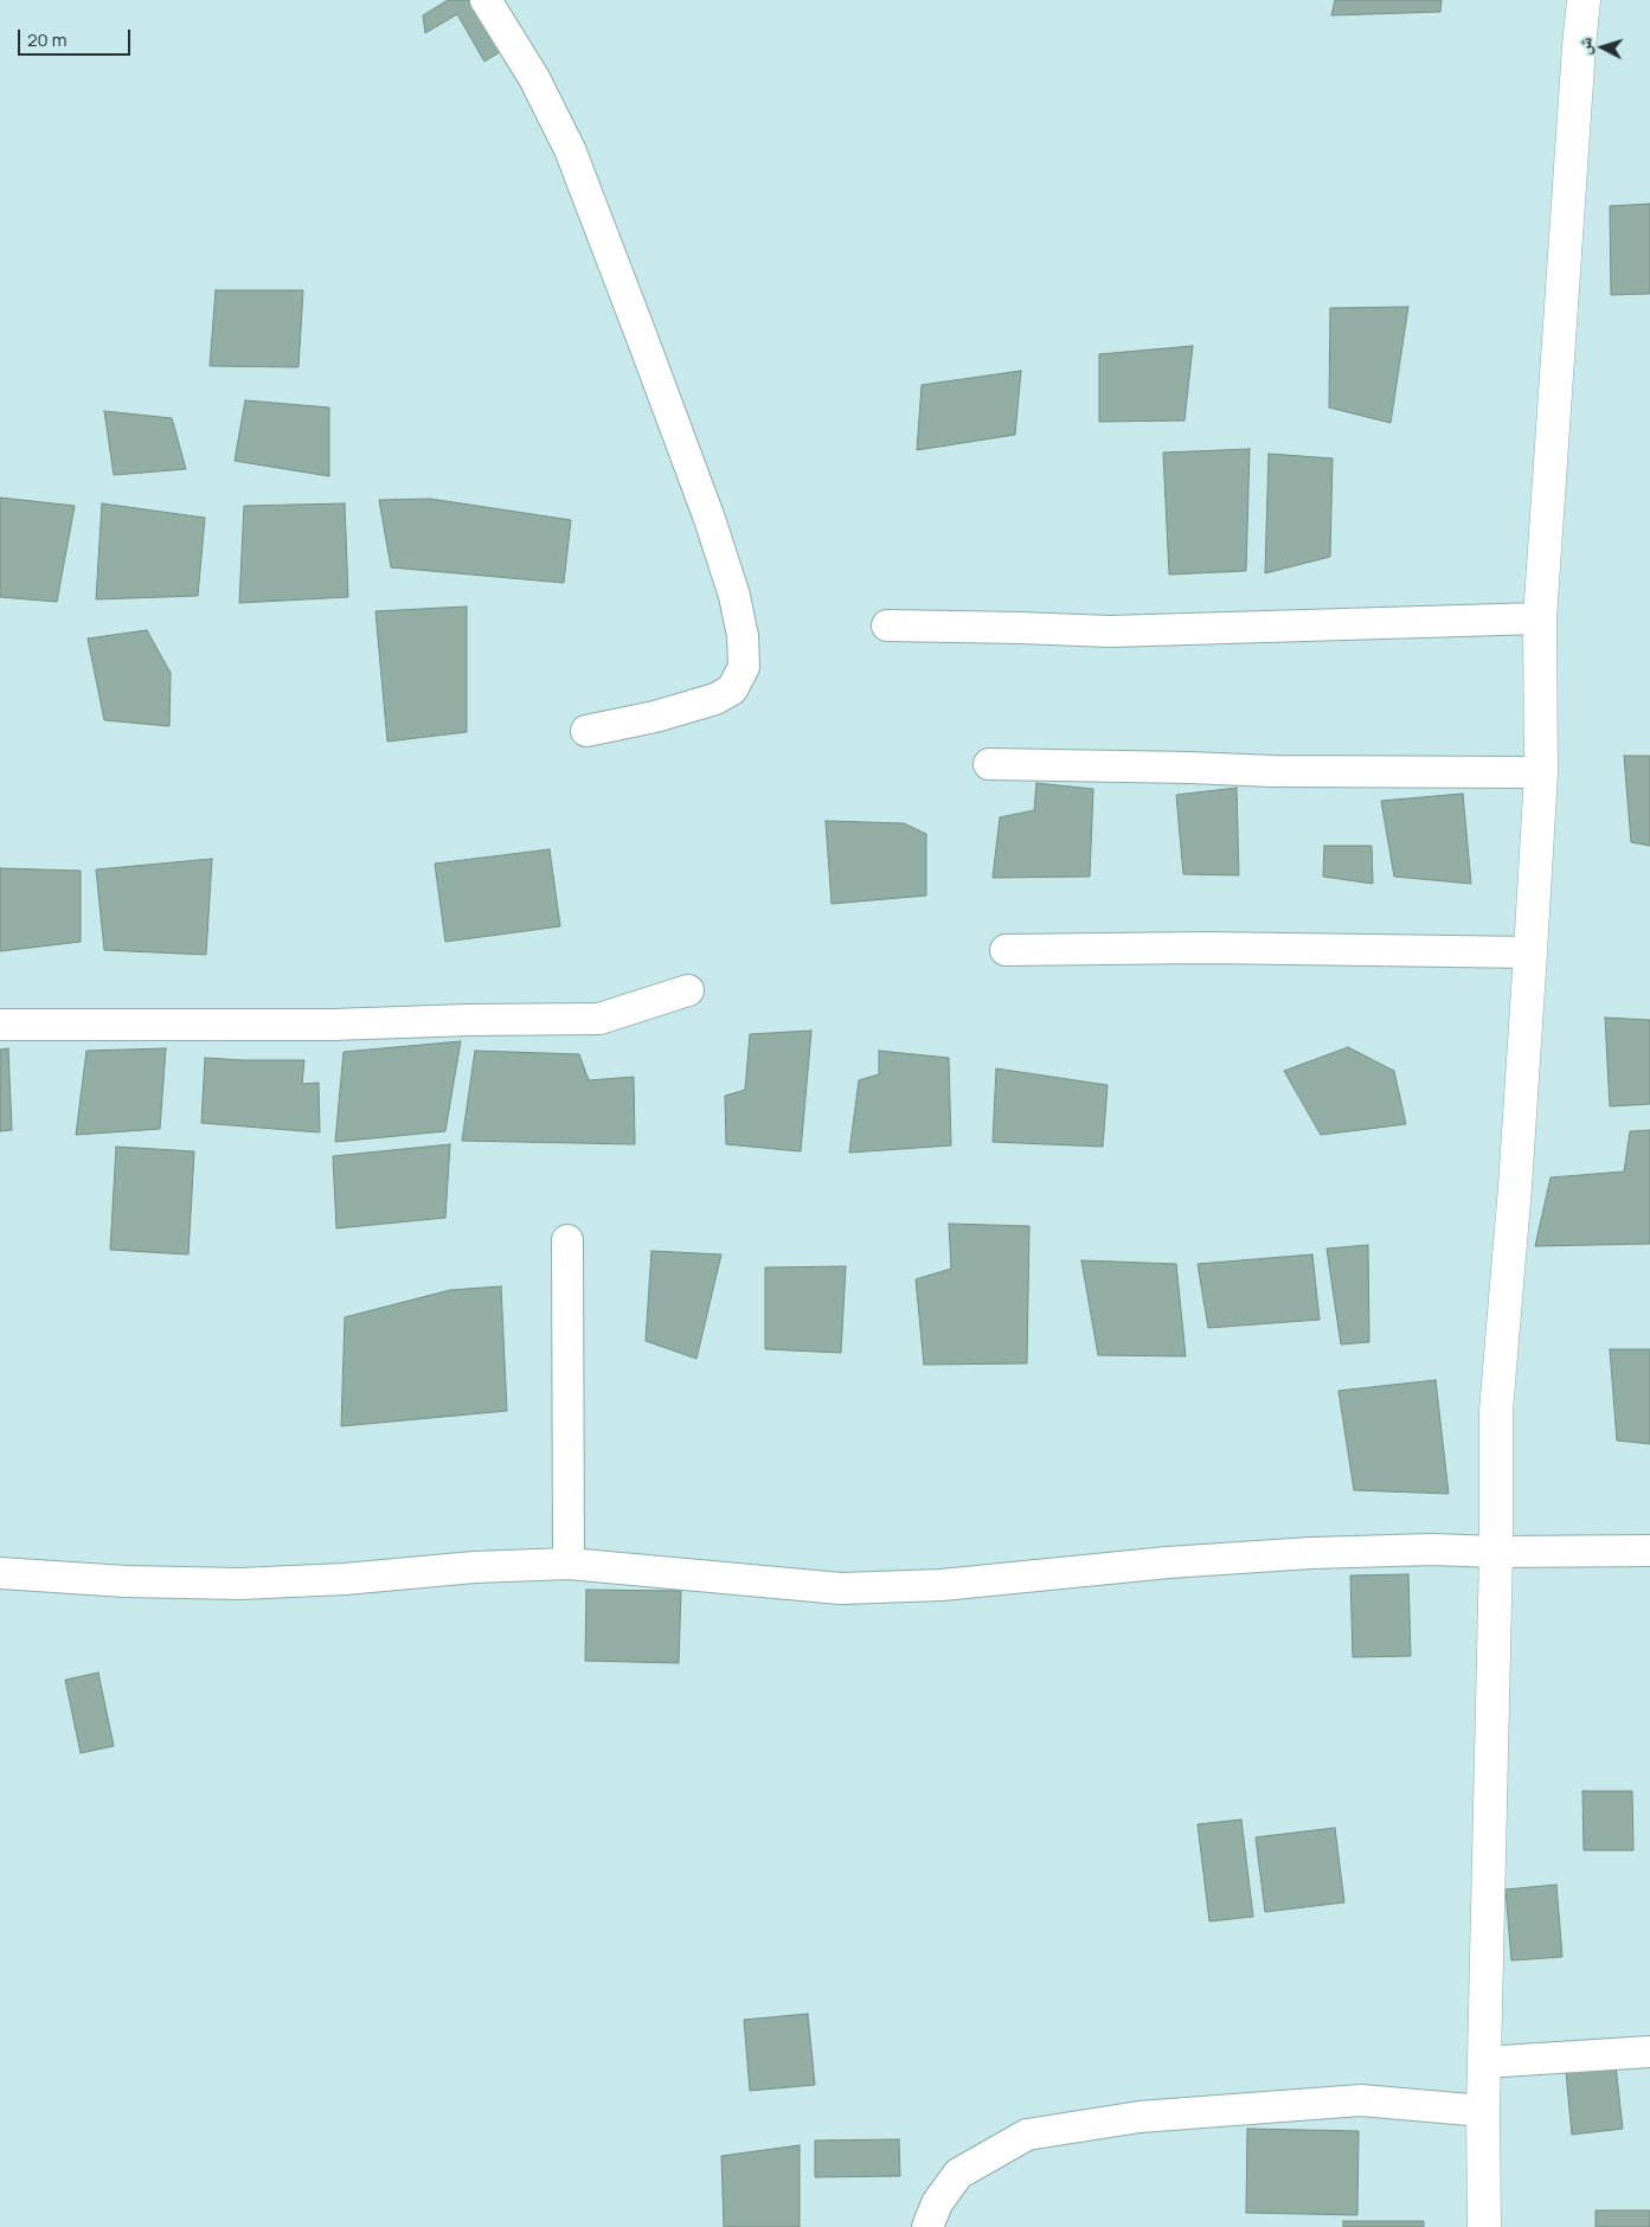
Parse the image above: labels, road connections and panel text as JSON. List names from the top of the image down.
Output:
{
  "scale_bar": "20 m",
  "north": "left"
}
